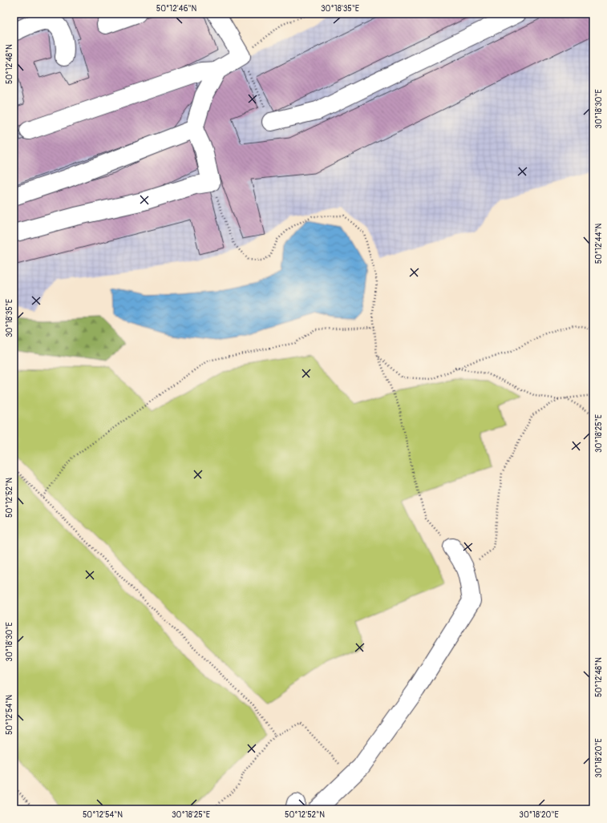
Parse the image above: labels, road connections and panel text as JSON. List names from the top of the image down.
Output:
{
  "coordinates": [
    "50°12'46\"N",
    "30°18'35\"E",
    "50°12'48\"N",
    "30°18'30\"E",
    "50°12'44\"N",
    "30°18'25\"E",
    "50°12'52\"N",
    "50°12'54\"N",
    "30°18'20\"E"
  ]
}
